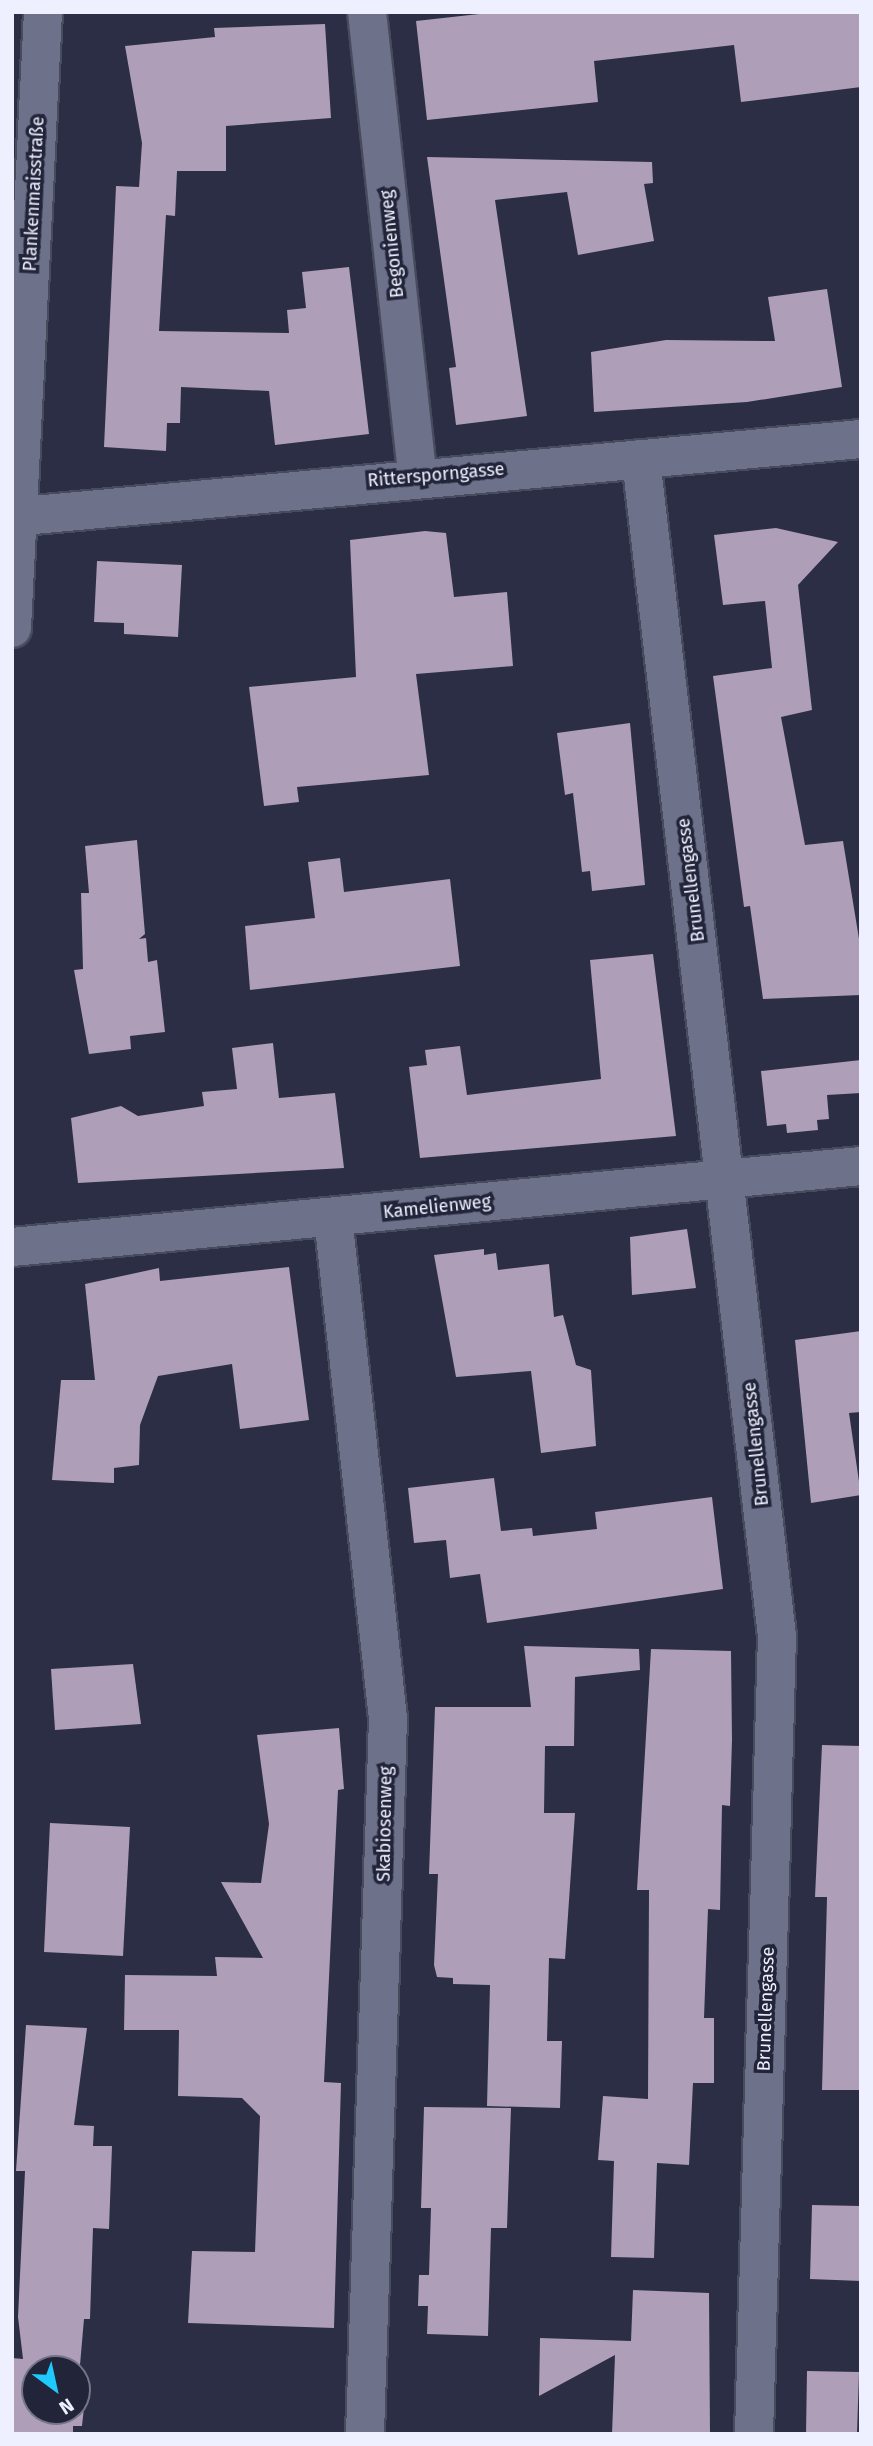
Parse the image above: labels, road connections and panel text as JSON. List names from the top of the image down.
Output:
{
  "streets": {
    "street": [
      "Plankenmaisstraße",
      "Begonienweg",
      "Rittersporngasse",
      "Brunellengasse",
      "Kamelienweg",
      "Skabiosenweg"
    ]
  },
  "crossings": [
    ["Plankenmaisstraße", "Rittersporngasse"],
    ["Begonienweg", "Rittersporngasse"],
    ["Rittersporngasse", "Brunellengasse"],
    ["Brunellengasse", "Kamelienweg"],
    ["Kamelienweg", "Skabiosenweg"]
  ],
  "north": "bottom right"
}
